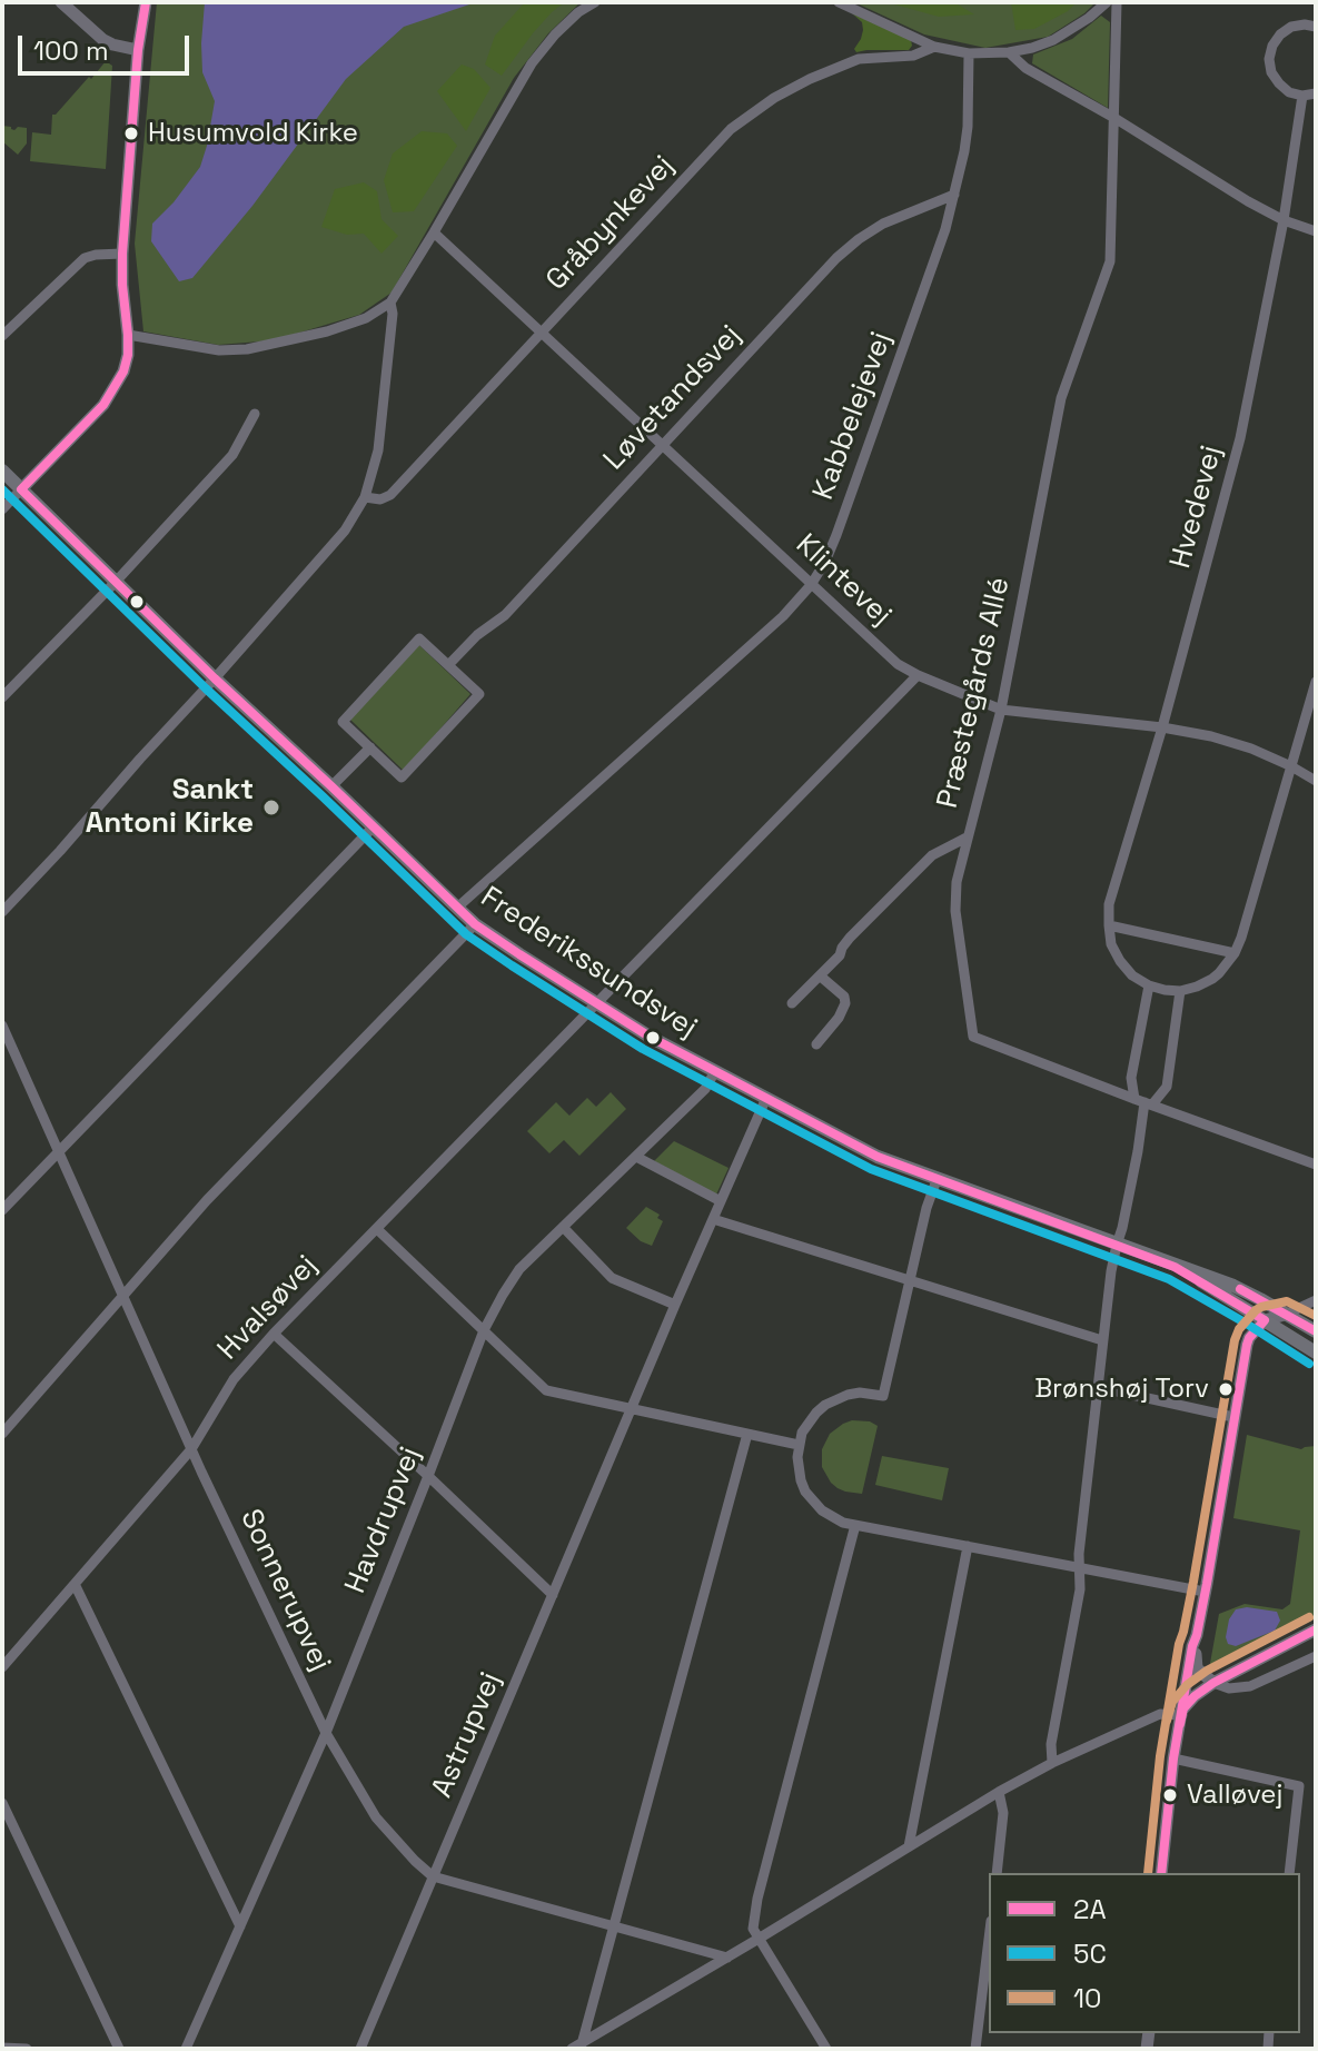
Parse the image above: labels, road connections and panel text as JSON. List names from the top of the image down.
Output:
{
  "streets": {
    "main road": ["Frederikssundsvej"],
    "street": [
      "Gråbynkevej",
      "Løvetandsvej",
      "Kabbelejevej",
      "Hvedevej",
      "Klintevej",
      "Præstegårds Allé",
      "Hvalsøvej",
      "Havdrupvej",
      "Sonnerupvej",
      "Astrupvej"
    ]
  },
  "crossings": [
    ["Gråbynkevej", "Klintevej"],
    ["Løvetandsvej", "Kabbelejevej"],
    ["Løvetandsvej", "Klintevej"],
    ["Kabbelejevej", "Klintevej"],
    ["Kabbelejevej", "Frederikssundsvej"],
    ["Hvedevej", "Klintevej"],
    ["Klintevej", "Præstegårds Allé"],
    ["Klintevej", "Hvalsøvej"],
    ["Frederikssundsvej", "Hvalsøvej"],
    ["Frederikssundsvej", "Havdrupvej"],
    ["Frederikssundsvej", "Astrupvej"],
    ["Hvalsøvej", "Sonnerupvej"],
    ["Havdrupvej", "Sonnerupvej"],
    ["Sonnerupvej", "Astrupvej"]
  ],
  "places": [
    "Husumvold Kirke",
    "Sankt Antoni Kirke",
    "Brønshøj Torv",
    "Valløvej"
  ],
  "lines": ["transit line 2A", "transit line 5C", "transit line 10"],
  "legend": ["2A", "5C", "10"],
  "scale_bar": "100 m"
}
